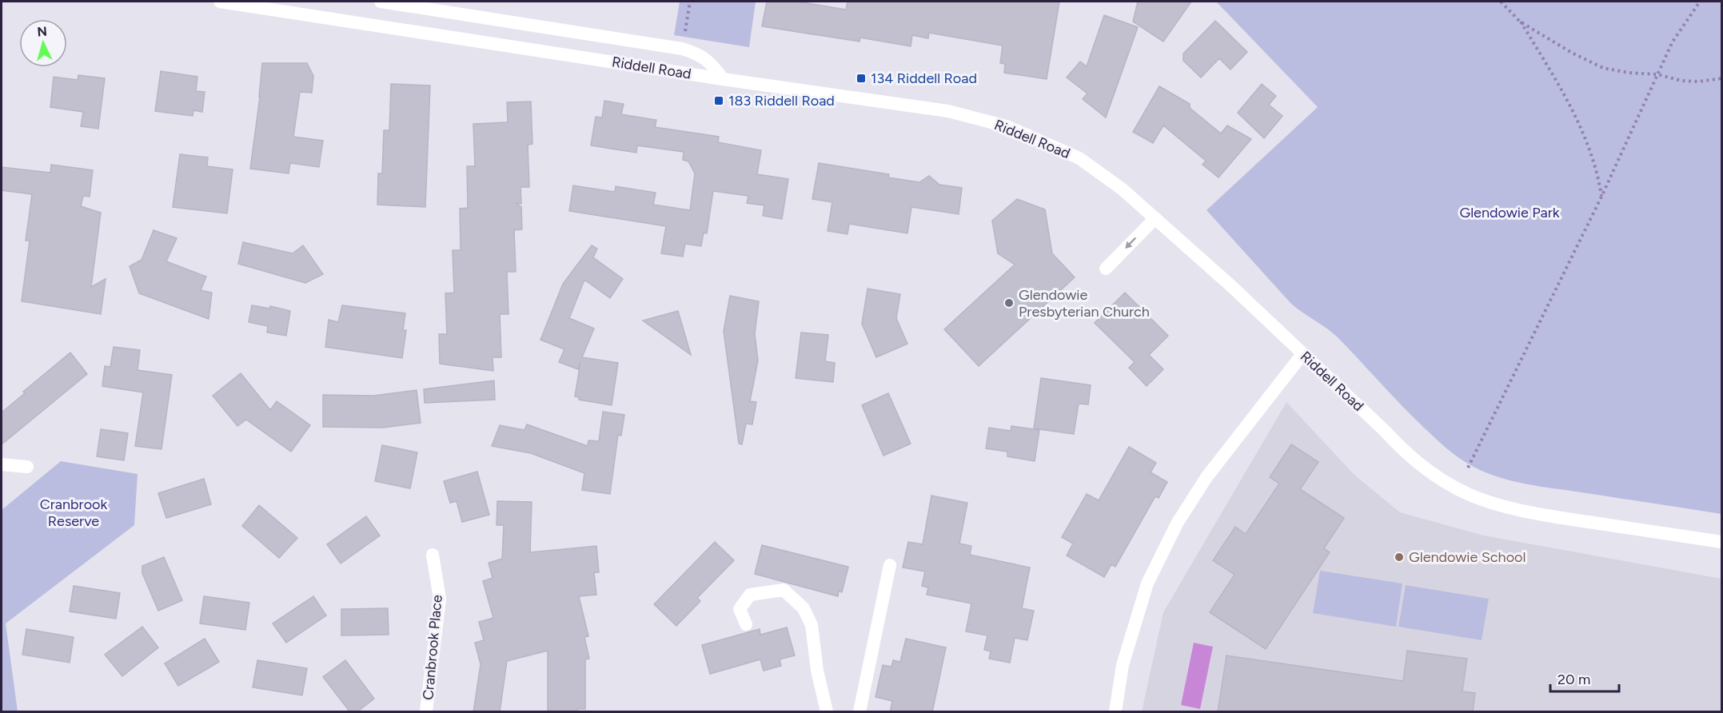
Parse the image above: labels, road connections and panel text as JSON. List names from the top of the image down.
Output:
{
  "streets": {
    "street": ["Riddell Road", "Cranbrook Place"]
  },
  "parks": ["Glendowie Park", "Cranbrook Reserve"],
  "places": {
    "transit": ["134 Riddell Road", "183 Riddell Road"],
    "other": ["Glendowie Presbyterian Church", "Glendowie School"]
  },
  "scale_bar": "20 m",
  "north": "top"
}
